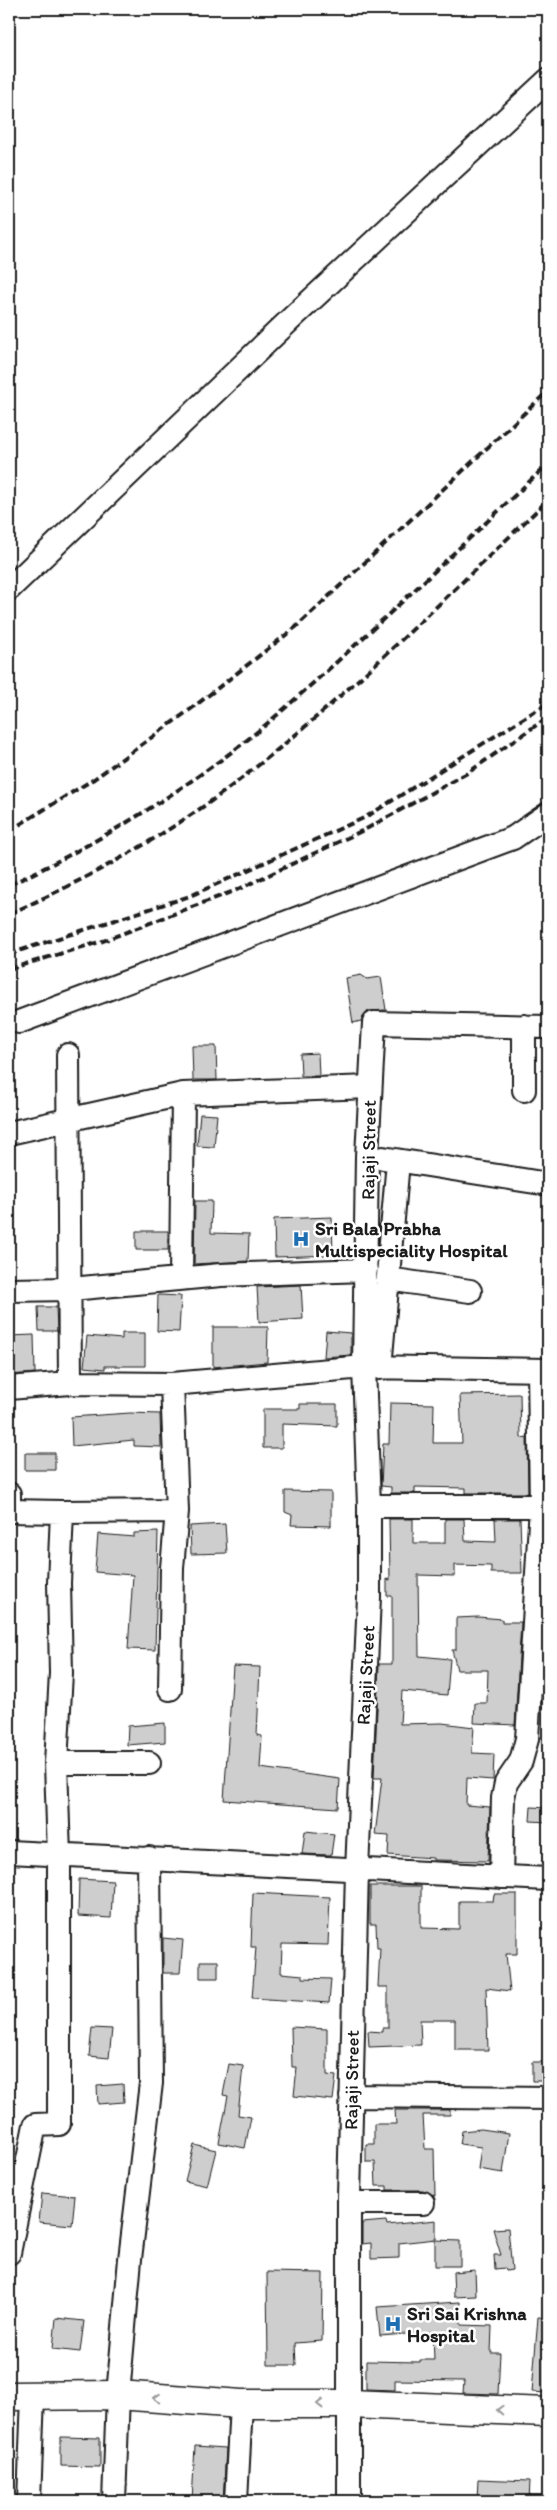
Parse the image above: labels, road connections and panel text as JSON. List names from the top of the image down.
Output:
{
  "streets": {
    "street": ["Rajaji Street"]
  },
  "places": {
    "hospital": ["Sri Bala Prabha Multispeciality Hospital", "Sri Sai Krishna Hospital"]
  }
}
